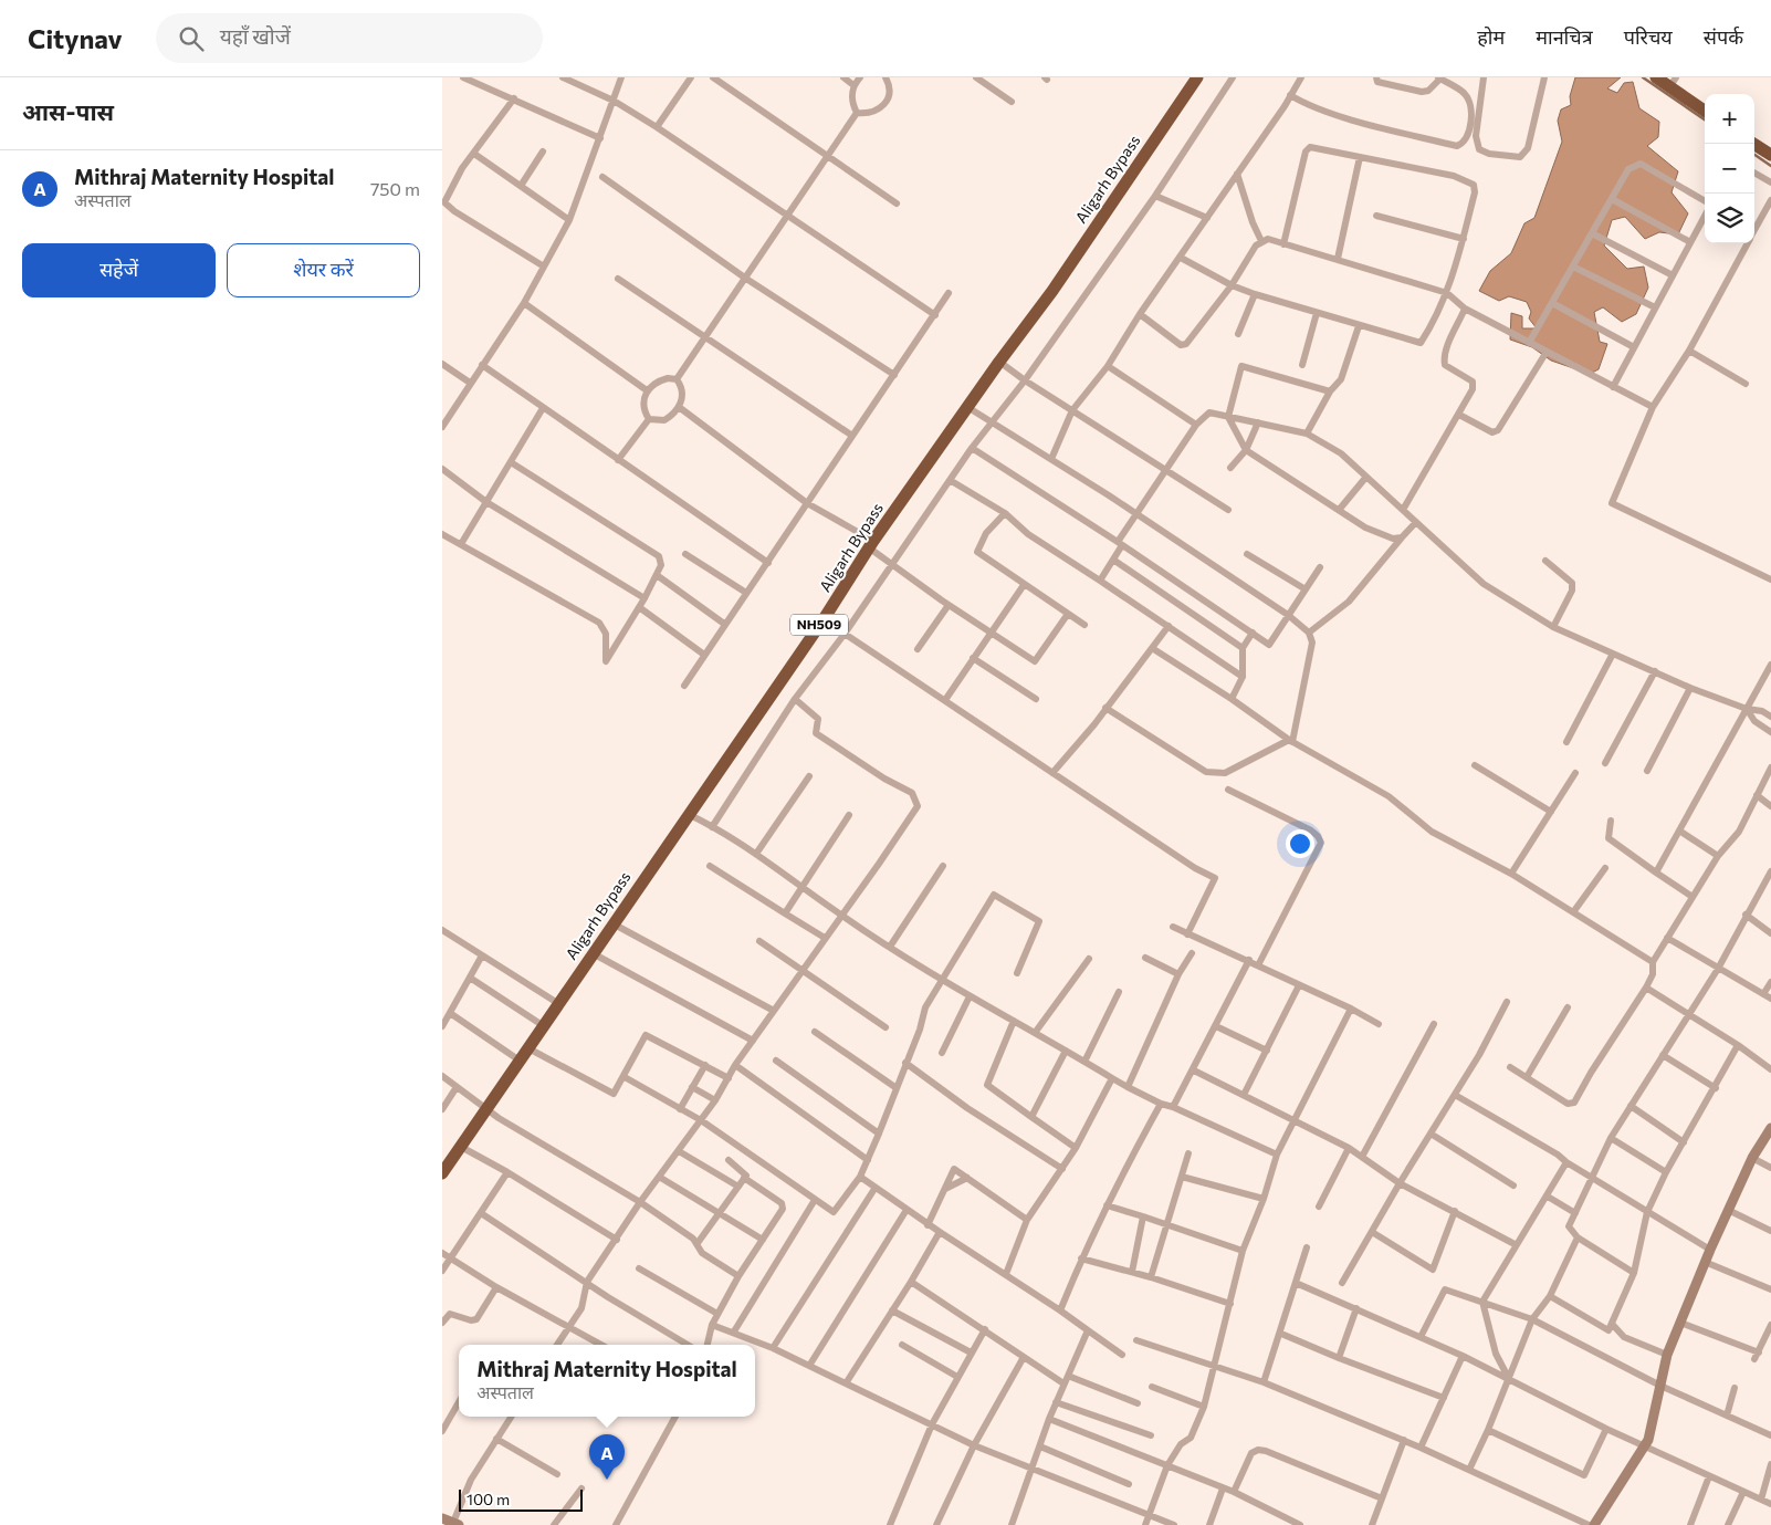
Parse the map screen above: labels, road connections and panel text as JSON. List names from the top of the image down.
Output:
{
  "streets": {
    "highway": ["Aligarh Bypass", "NH509"]
  },
  "scale_bar": "100 m",
  "page": {
    "header": "Citynav",
    "search": "यहाँ खोजें",
    "nav": [
      "होम",
      "मानचित्र",
      "परिचय",
      "संपर्क"
    ],
    "heading": "आस-पास",
    "map_buttons": ["+", "−"],
    "list": [
      {
        "mark": "A",
        "name": "Mithraj Maternity Hospital",
        "note": "अस्पताल",
        "value": "750 m"
      }
    ],
    "buttons": ["सहेजें", "शेयर करें"],
    "popup": ["Mithraj Maternity Hospital", "अस्पताल"],
    "pins": "A",
    "scale": "100 m"
  }
}
